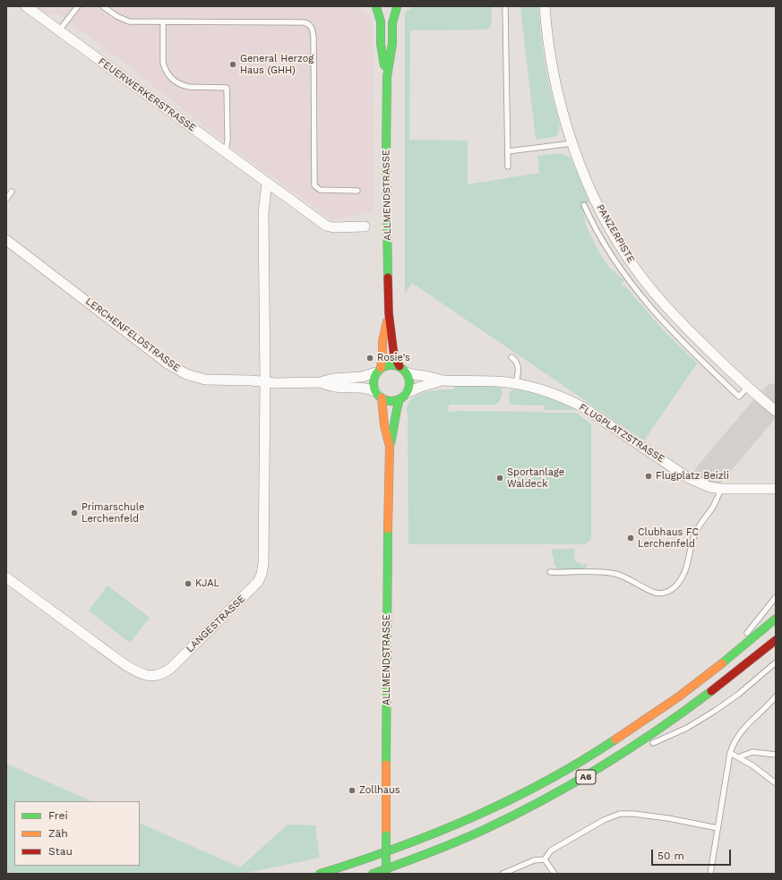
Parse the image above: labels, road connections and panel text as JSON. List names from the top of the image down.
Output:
{
  "streets": {
    "main road": ["ALLMENDSTRASSE", "A6"],
    "street": [
      "FEUERWERKERSTRASSE",
      "PANZERPISTE",
      "LERCHENFELDSTRASSE",
      "FLUGPLATZSTRASSE",
      "LANGESTRASSE"
    ]
  },
  "crossings": [
    ["ALLMENDSTRASSE", "LERCHENFELDSTRASSE"],
    ["ALLMENDSTRASSE", "FLUGPLATZSTRASSE"],
    ["LERCHENFELDSTRASSE", "FLUGPLATZSTRASSE"],
    ["LERCHENFELDSTRASSE", "LANGESTRASSE"]
  ],
  "places": [
    "General Herzog Haus (GHH)",
    "Rosie's",
    "Flugplatz Beizli",
    "Sportanlage Waldeck",
    "Primarschule Lerchenfeld",
    "Clubhaus FC Lerchenfeld",
    "KJAL",
    "Zollhaus"
  ],
  "legend": ["Frei", "Zäh", "Stau"],
  "scale_bar": "50 m"
}
